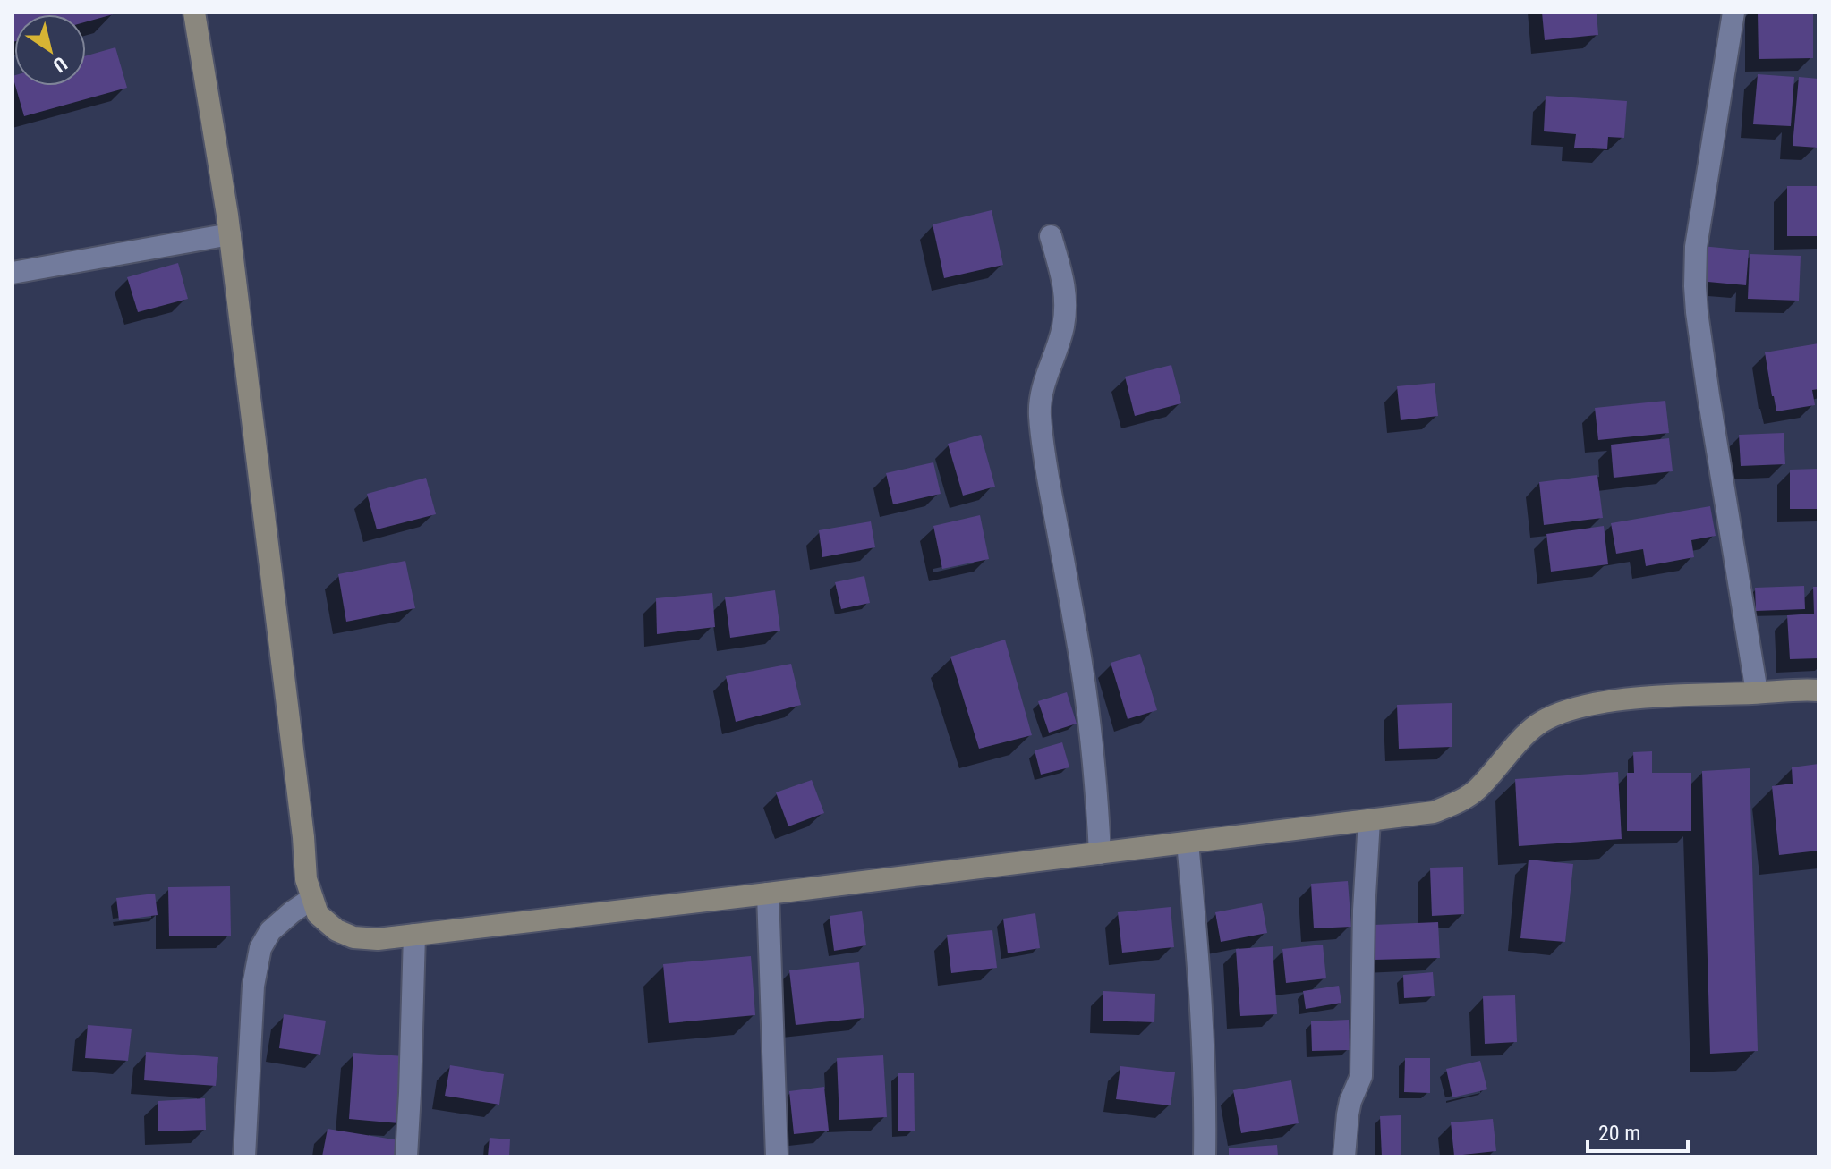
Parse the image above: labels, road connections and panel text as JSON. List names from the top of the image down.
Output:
{
  "scale_bar": "20 m",
  "north": "bottom right"
}
